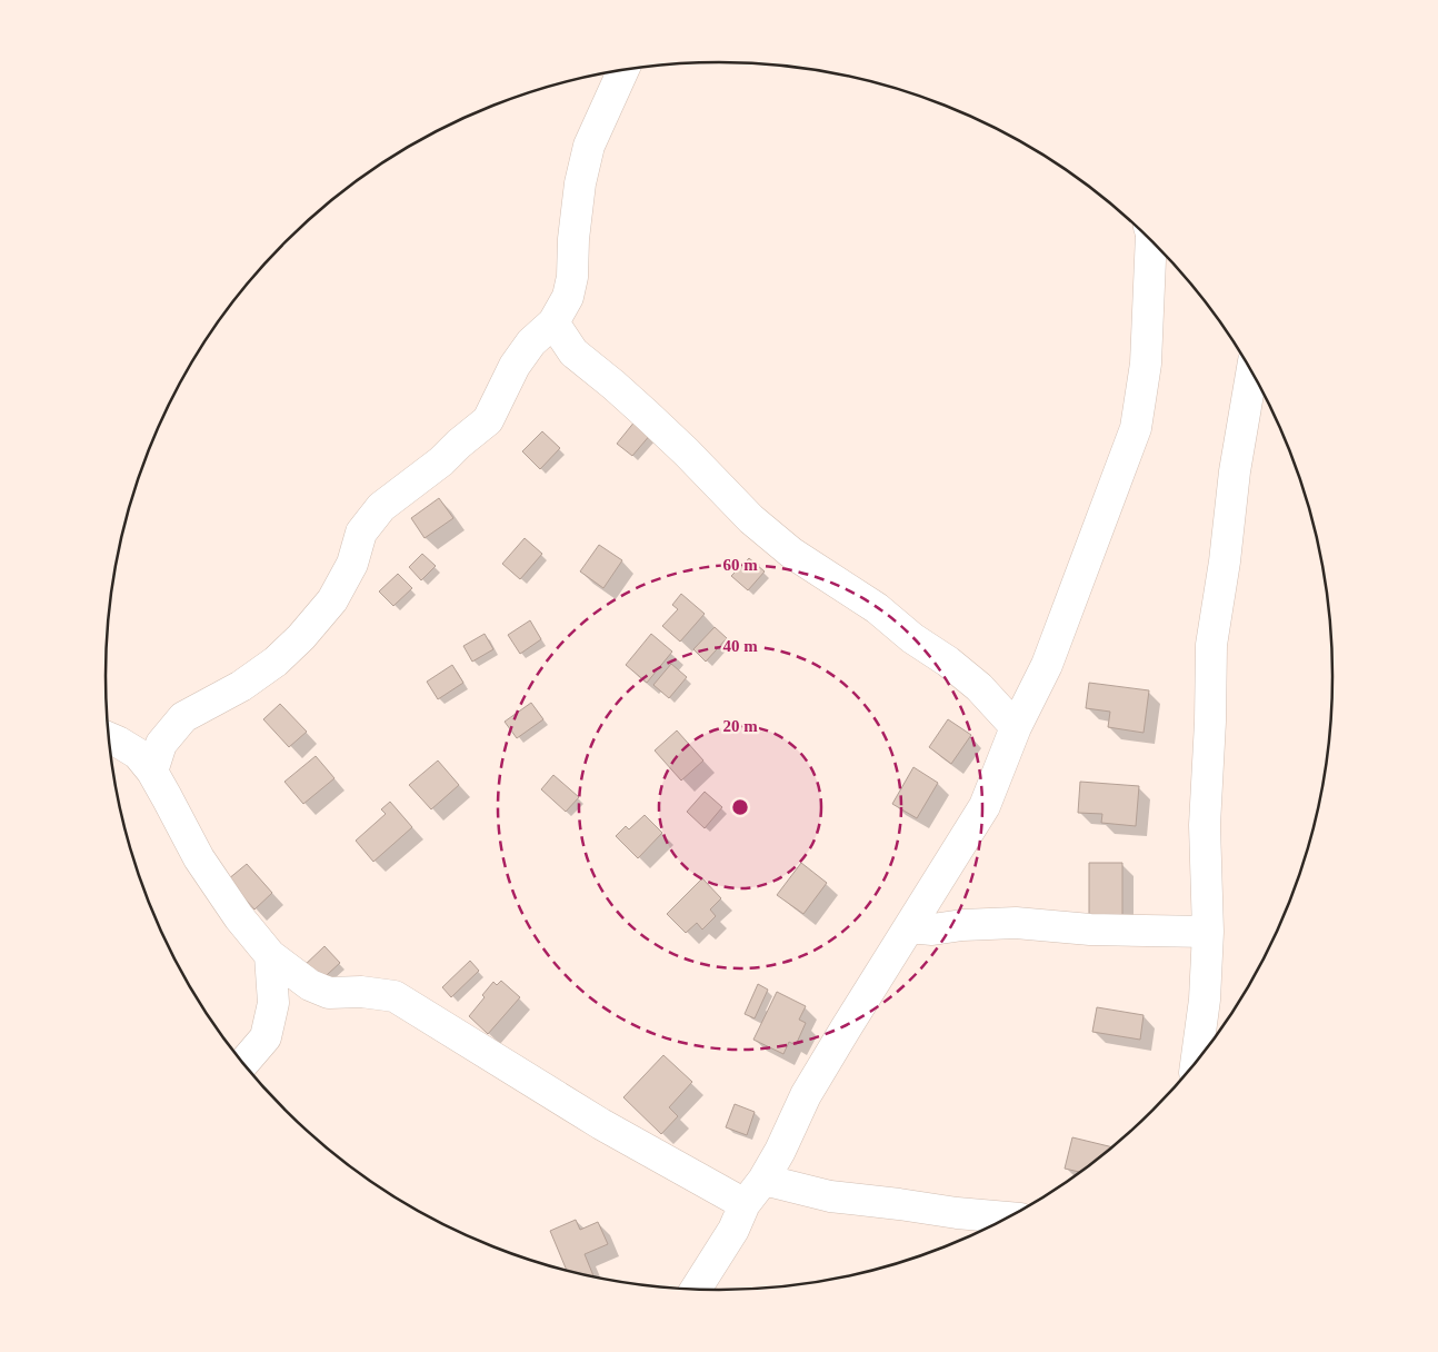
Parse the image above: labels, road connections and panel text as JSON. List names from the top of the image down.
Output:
{
  "rings": ["60 m", "40 m", "20 m"]
}
